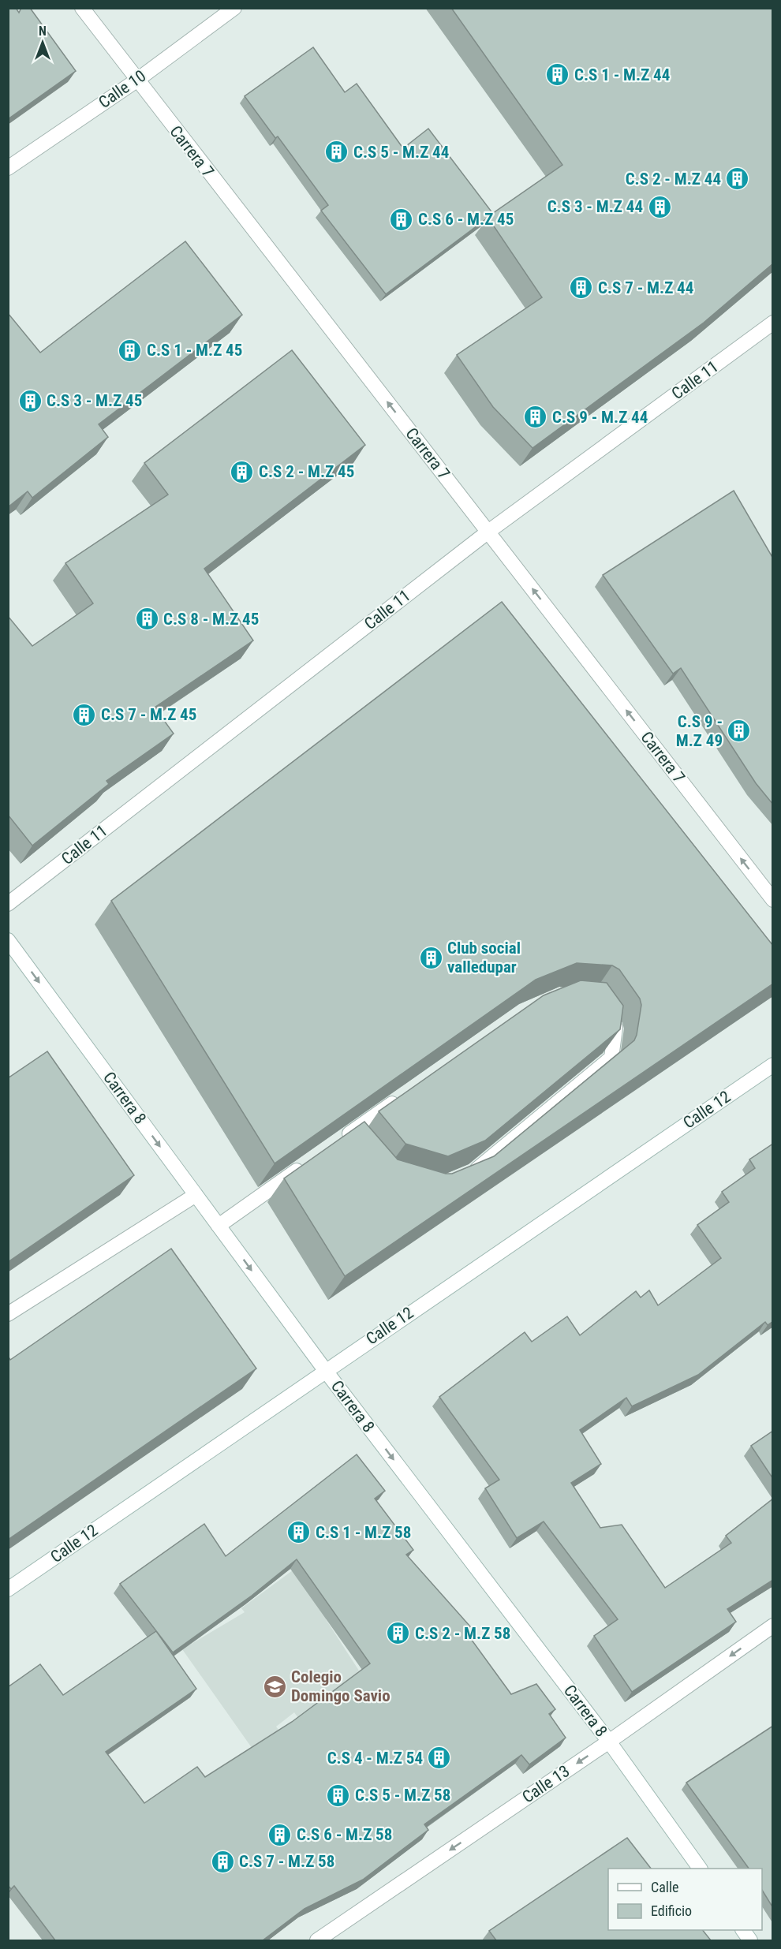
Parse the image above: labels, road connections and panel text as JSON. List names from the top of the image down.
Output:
{
  "streets": {
    "street": [
      "Calle 10",
      "Carrera 7",
      "Calle 11",
      "Carrera 8",
      "Calle 12",
      "Calle 13"
    ]
  },
  "crossings": [
    ["Calle 10", "Carrera 7"],
    ["Carrera 7", "Calle 11"],
    ["Carrera 8", "Calle 12"],
    ["Carrera 8", "Calle 13"]
  ],
  "one_way": ["Carrera 7", "Carrera 8", "Calle 13"],
  "places": {
    "building": [
      "C.S 1 - M.Z 44",
      "C.S 5 - M.Z 44",
      "C.S 2 - M.Z 44",
      "C.S 3 - M.Z 44",
      "C.S 6 - M.Z 45",
      "C.S 7 - M.Z 44",
      "C.S 1 - M.Z 45",
      "C.S 3 - M.Z 45",
      "C.S 9 - M.Z 44",
      "C.S 2 - M.Z 45",
      "C.S 8 - M.Z 45",
      "C.S 7 - M.Z 45",
      "C.S 9 - M.Z 49",
      "Club social valledupar",
      "C.S 1 - M.Z 58",
      "C.S 2 - M.Z 58",
      "C.S 4 - M.Z 54",
      "C.S 5 - M.Z 58",
      "C.S 6 - M.Z 58",
      "C.S 7 - M.Z 58"
    ],
    "school or university": ["Colegio Domingo Savio"]
  },
  "legend": ["Calle", "Edificio"],
  "north": "top"
}
